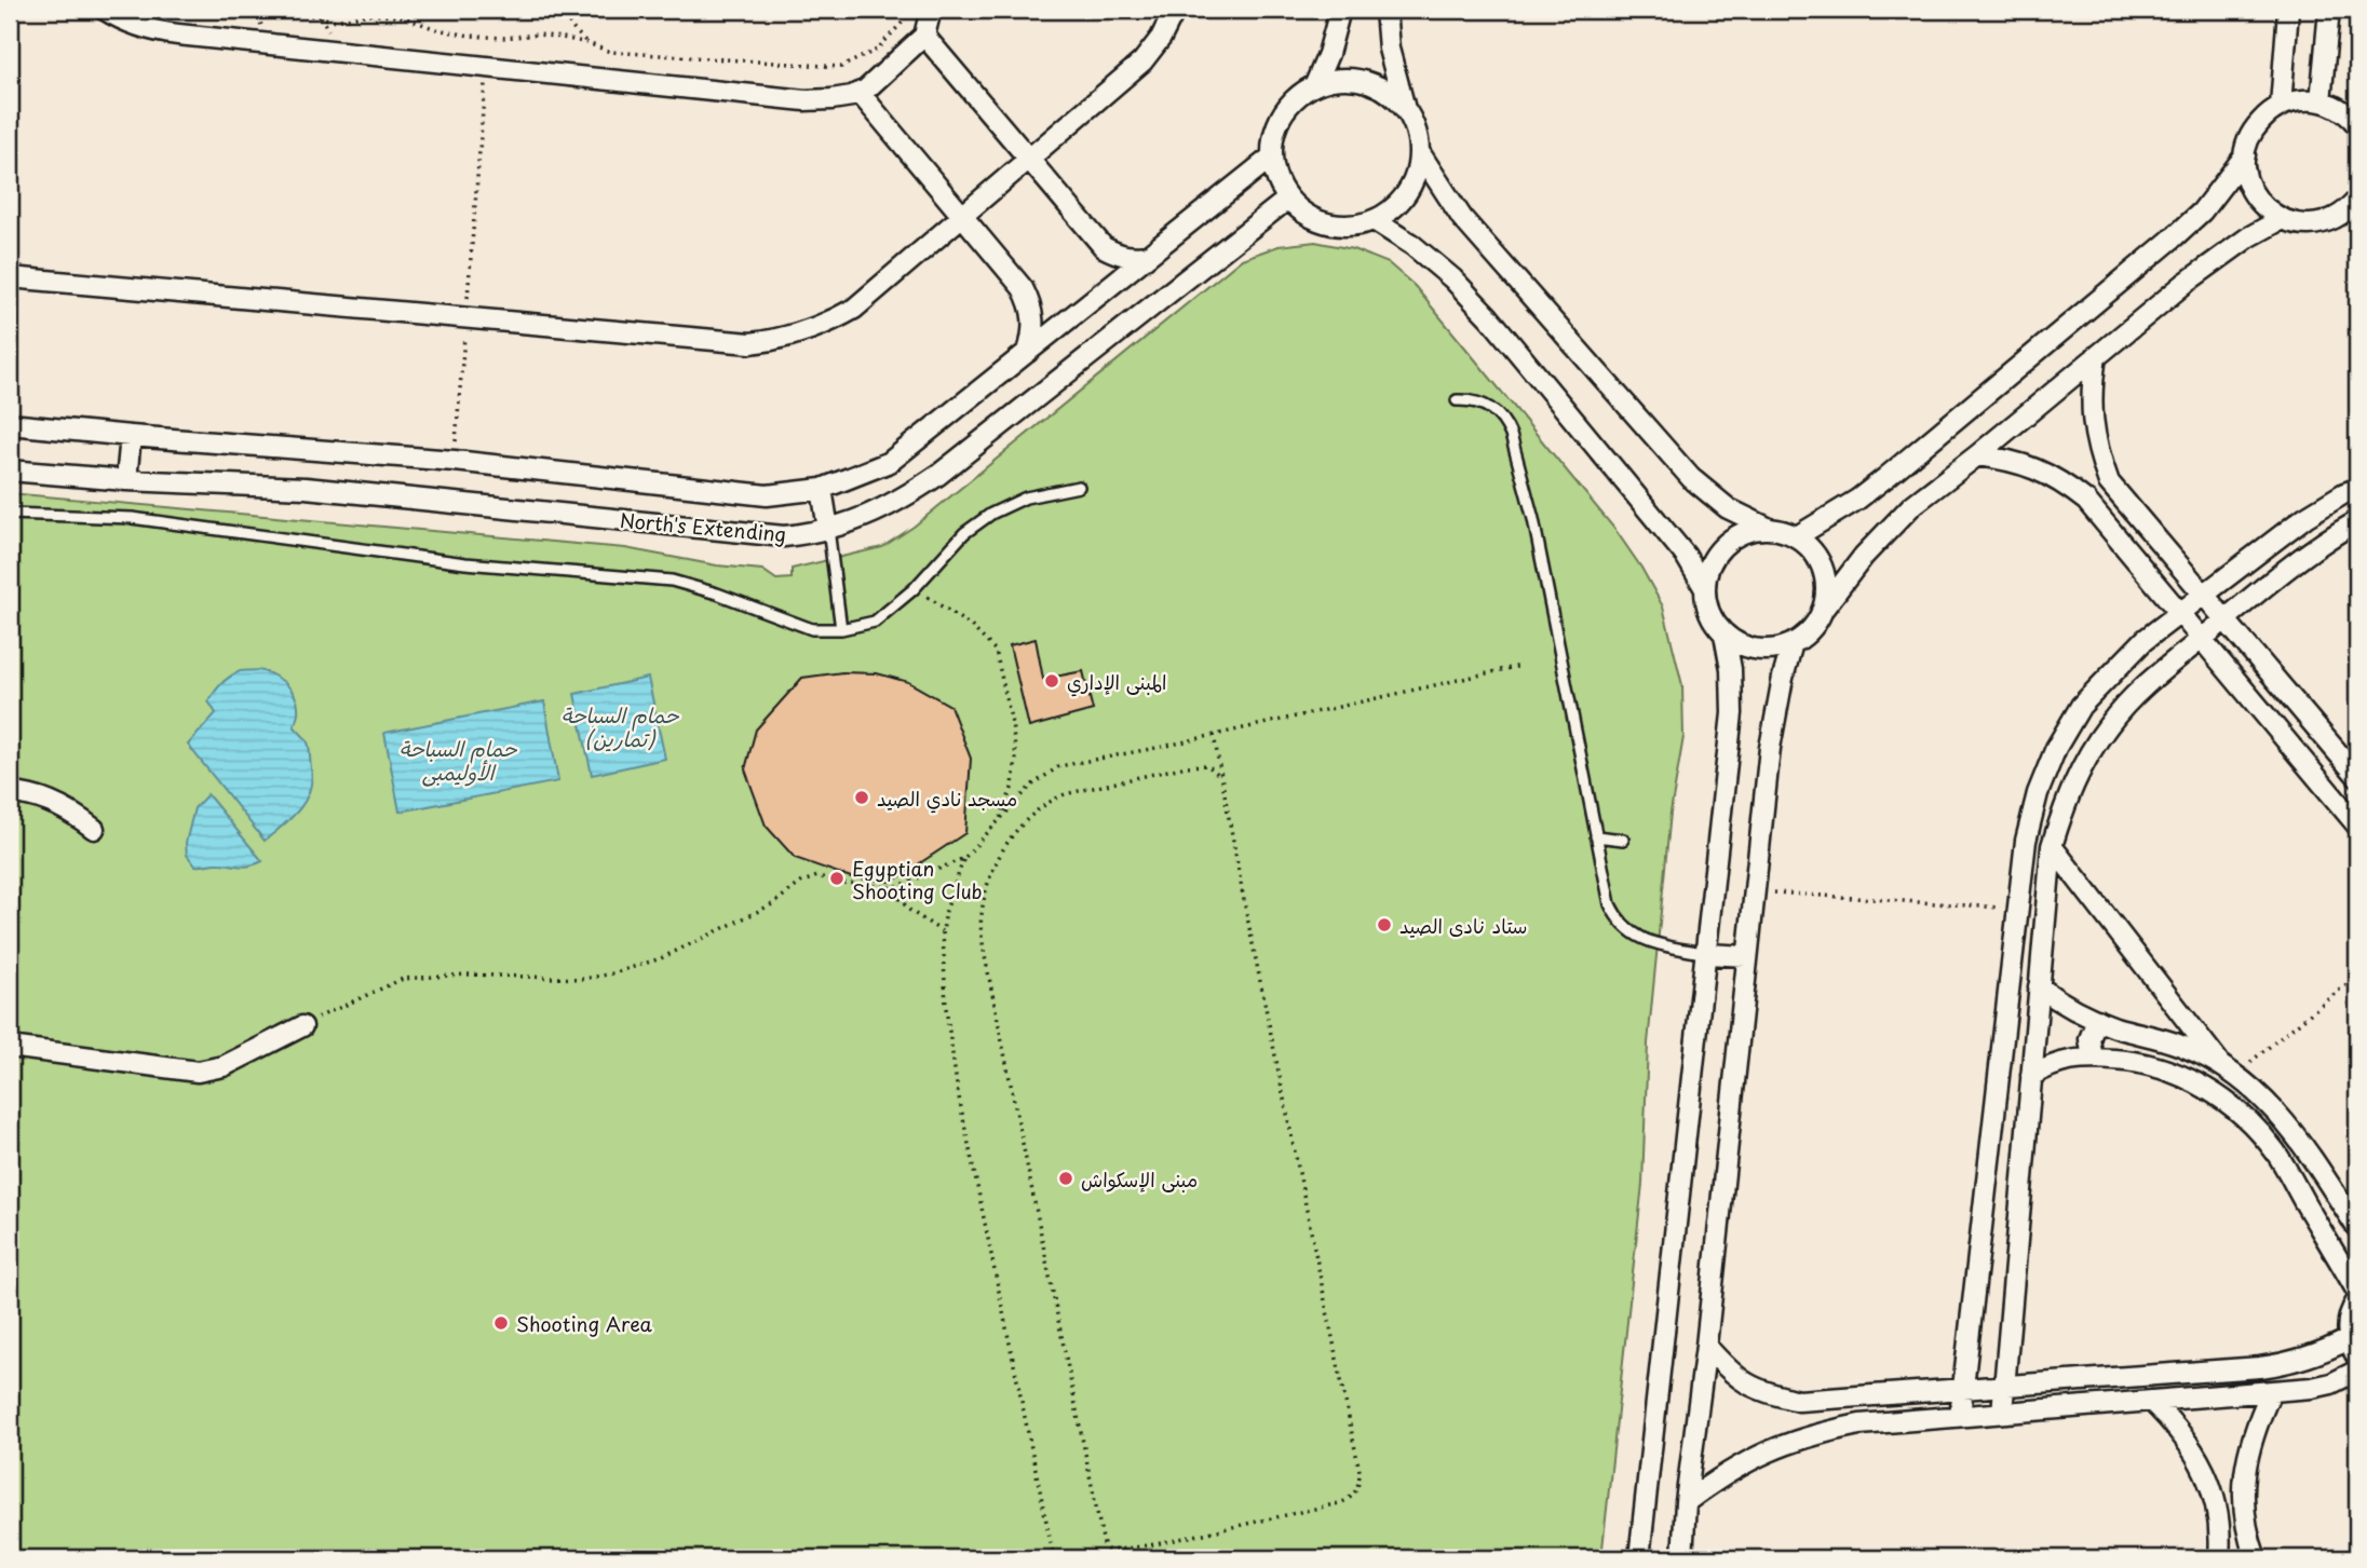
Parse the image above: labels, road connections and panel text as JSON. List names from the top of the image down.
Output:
{
  "streets": {
    "street": ["North's Extending"]
  },
  "water": ["حمام السباحة (تمارين)", "حمام السباحة الأوليمبى"],
  "places": [
    "المبنى الإداري",
    "مسجد نادي الصيد",
    "Egyptian Shooting Club",
    "ستاد نادى الصيد",
    "مبنى الإسكواش",
    "Shooting Area"
  ]
}
